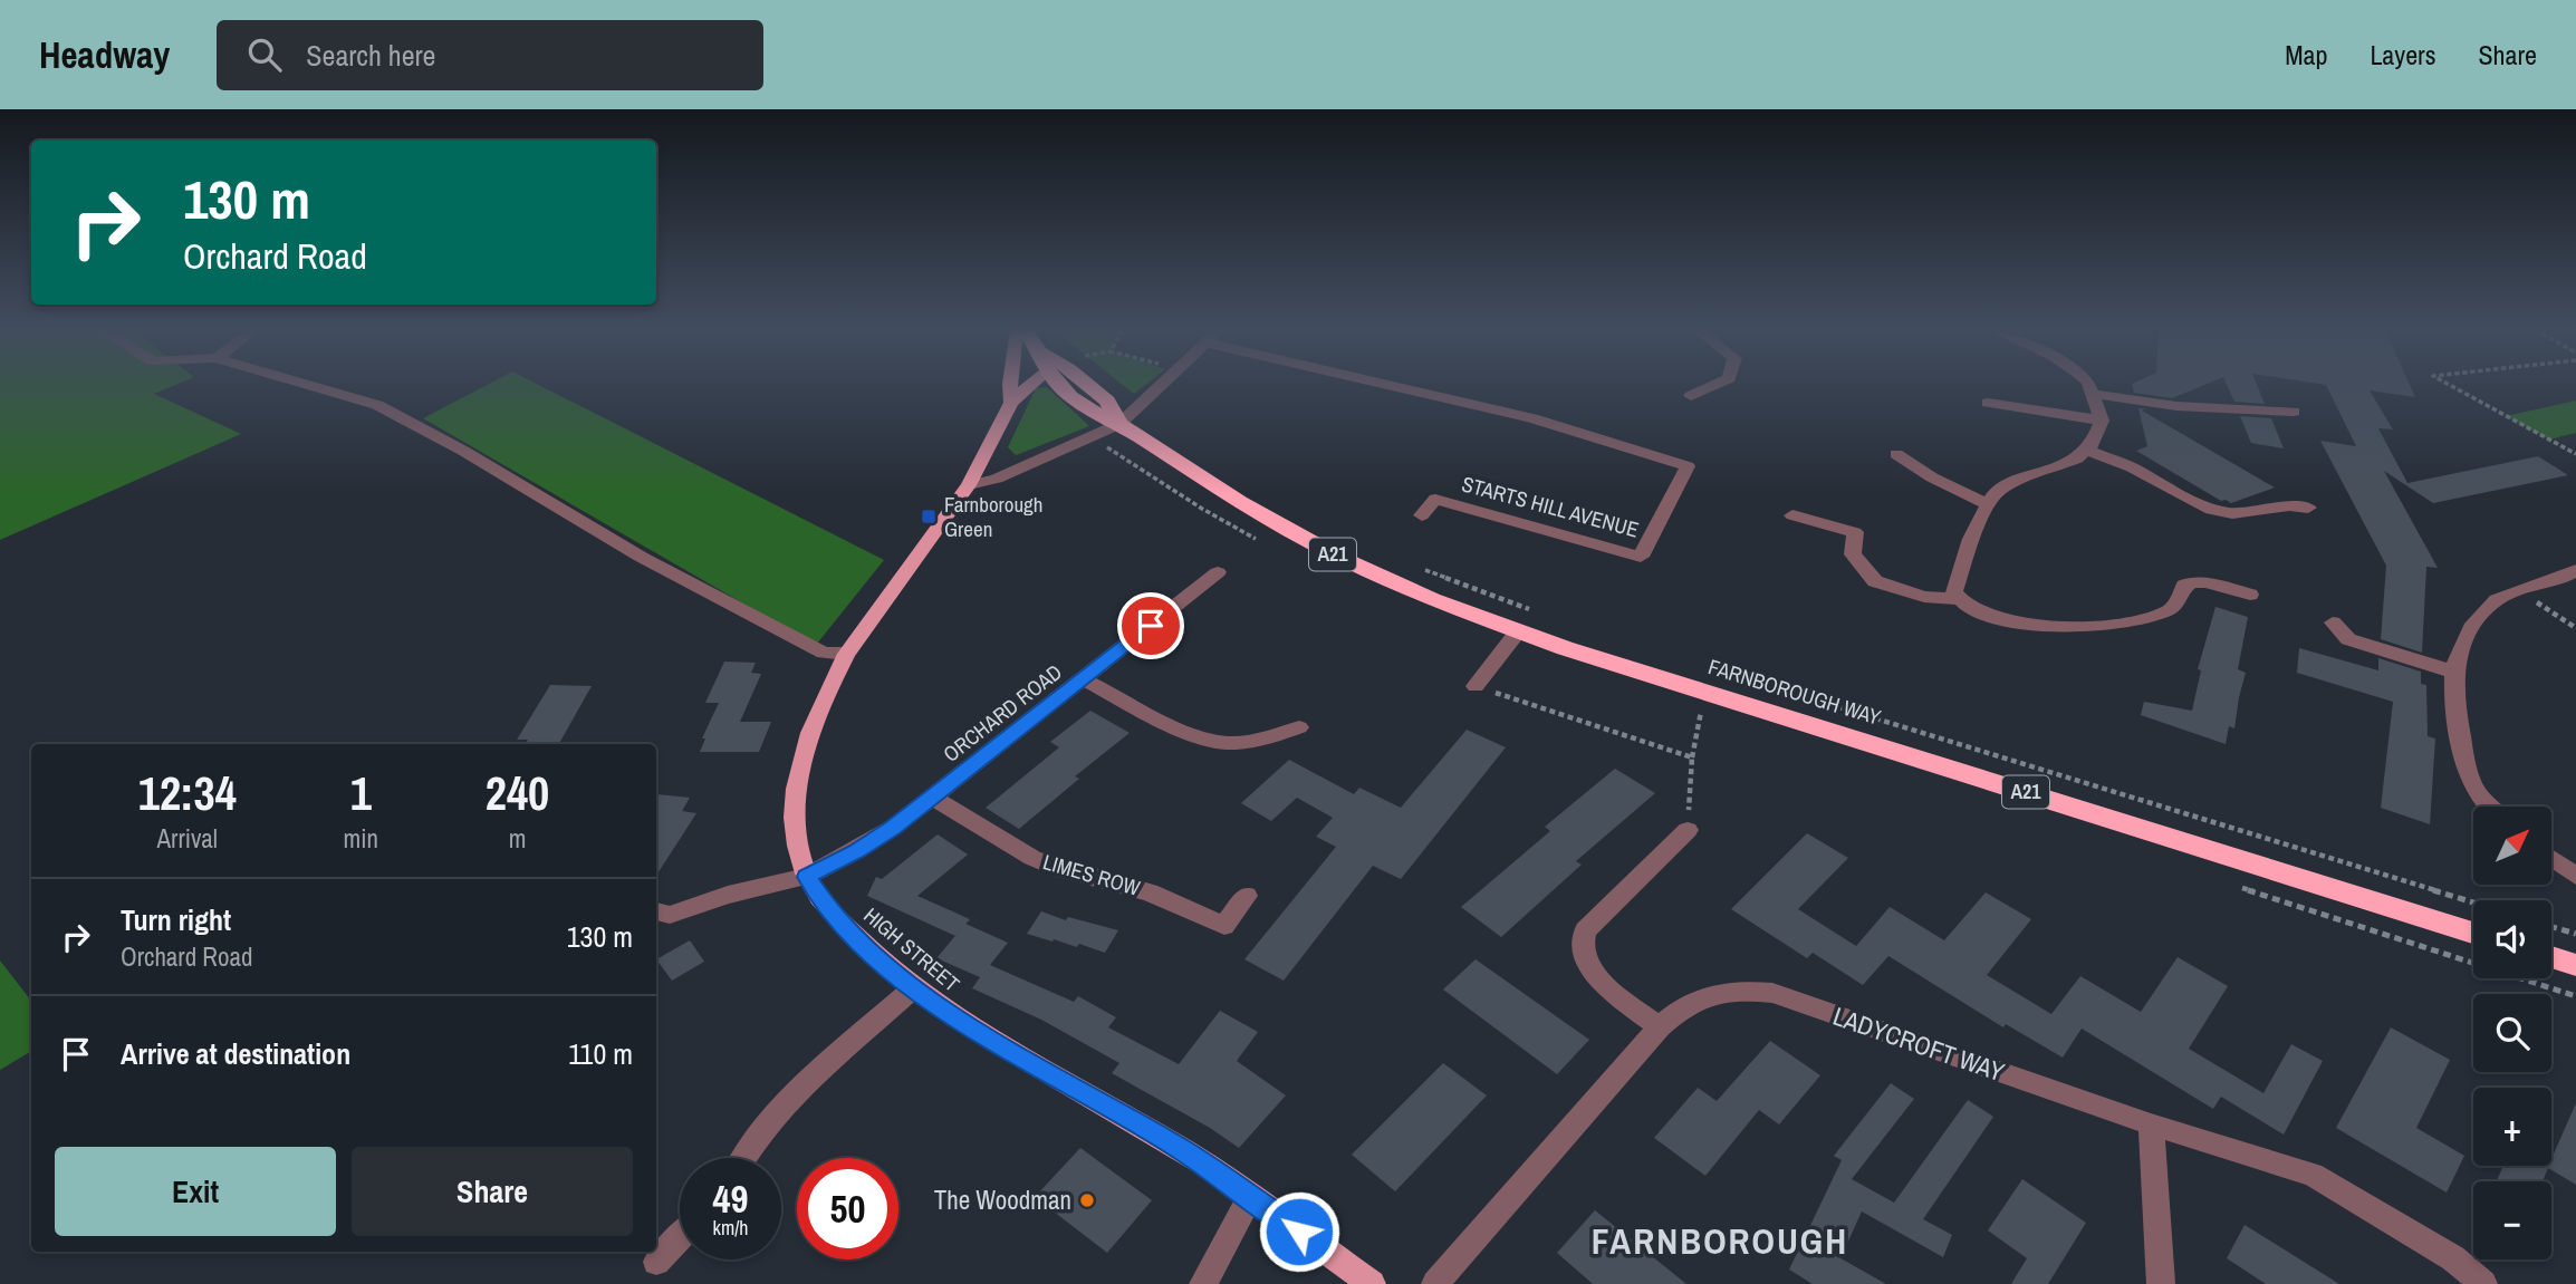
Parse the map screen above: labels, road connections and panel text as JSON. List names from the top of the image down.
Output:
{
  "streets": {
    "highway": ["A21", "FARNBOROUGH WAY"],
    "main road": ["HIGH STREET"],
    "street": [
      "STARTS HILL AVENUE",
      "ORCHARD ROAD",
      "LIMES ROW",
      "LADYCROFT WAY"
    ]
  },
  "crossings": [
    ["A21", "FARNBOROUGH WAY"],
    ["ORCHARD ROAD", "LIMES ROW"],
    ["ORCHARD ROAD", "HIGH STREET"]
  ],
  "districts": ["FARNBOROUGH"],
  "places": {
    "transit": ["Farnborough Green"],
    "other": ["The Woodman"]
  },
  "north": "top right",
  "page": {
    "header": "Headway",
    "search": "Search here",
    "nav": ["Map", "Layers", "Share"],
    "turn": ["130 m", "Orchard Road"],
    "eta": [
      "12:34",
      "Arrival",
      "1",
      "min",
      "240",
      "m"
    ],
    "map_buttons": ["+", "−"],
    "list": [
      {
        "name": "Turn right",
        "note": "Orchard Road",
        "value": "130 m"
      },
      {
        "name": "Arrive at destination",
        "value": "110 m"
      }
    ],
    "buttons": ["Exit", "Share"],
    "speed": "49 km/h",
    "limit": "50"
  }
}
